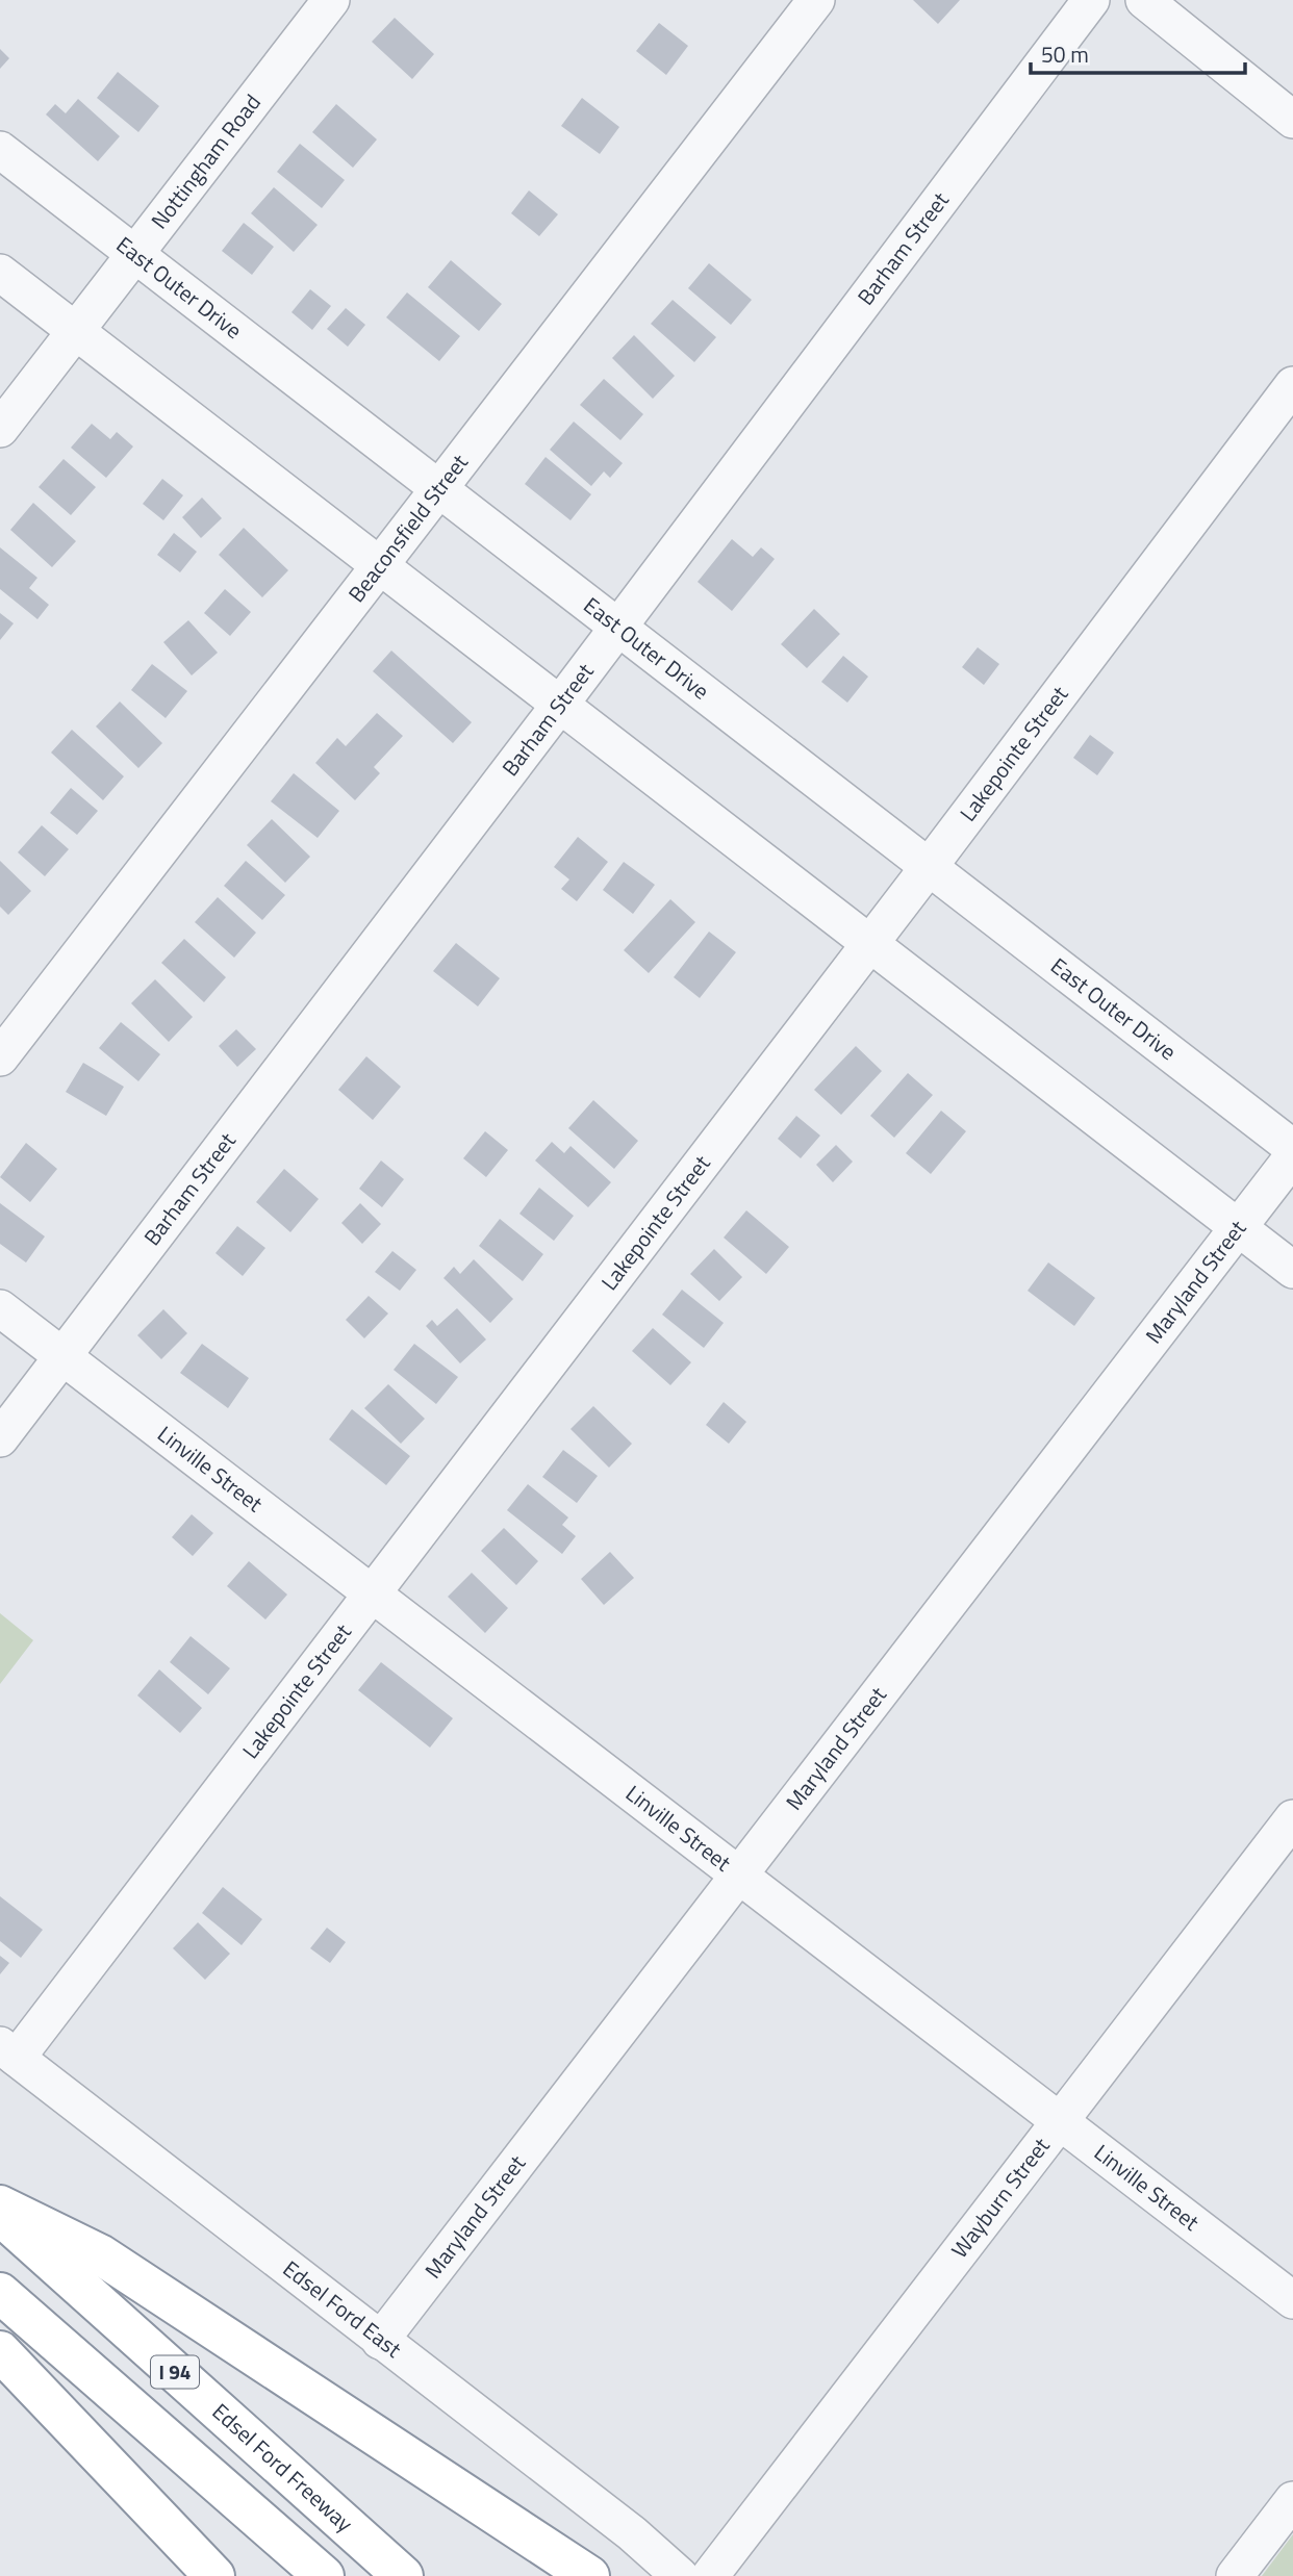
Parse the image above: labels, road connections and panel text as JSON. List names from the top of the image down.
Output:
{
  "streets": {
    "highway": ["I 94", "Edsel Ford Freeway"],
    "street": [
      "Nottingham Road",
      "Barham Street",
      "East Outer Drive",
      "Beaconsfield Street",
      "Lakepointe Street",
      "Maryland Street",
      "Linville Street",
      "Wayburn Street",
      "Edsel Ford East"
    ]
  },
  "crossings": [
    ["Nottingham Road", "East Outer Drive"],
    ["Barham Street", "East Outer Drive"],
    ["Barham Street", "Linville Street"],
    ["East Outer Drive", "Beaconsfield Street"],
    ["East Outer Drive", "Lakepointe Street"],
    ["Lakepointe Street", "Linville Street"],
    ["Lakepointe Street", "Edsel Ford East"],
    ["Maryland Street", "Linville Street"],
    ["Maryland Street", "Edsel Ford East"],
    ["Linville Street", "Wayburn Street"]
  ],
  "scale_bar": "50 m"
}
